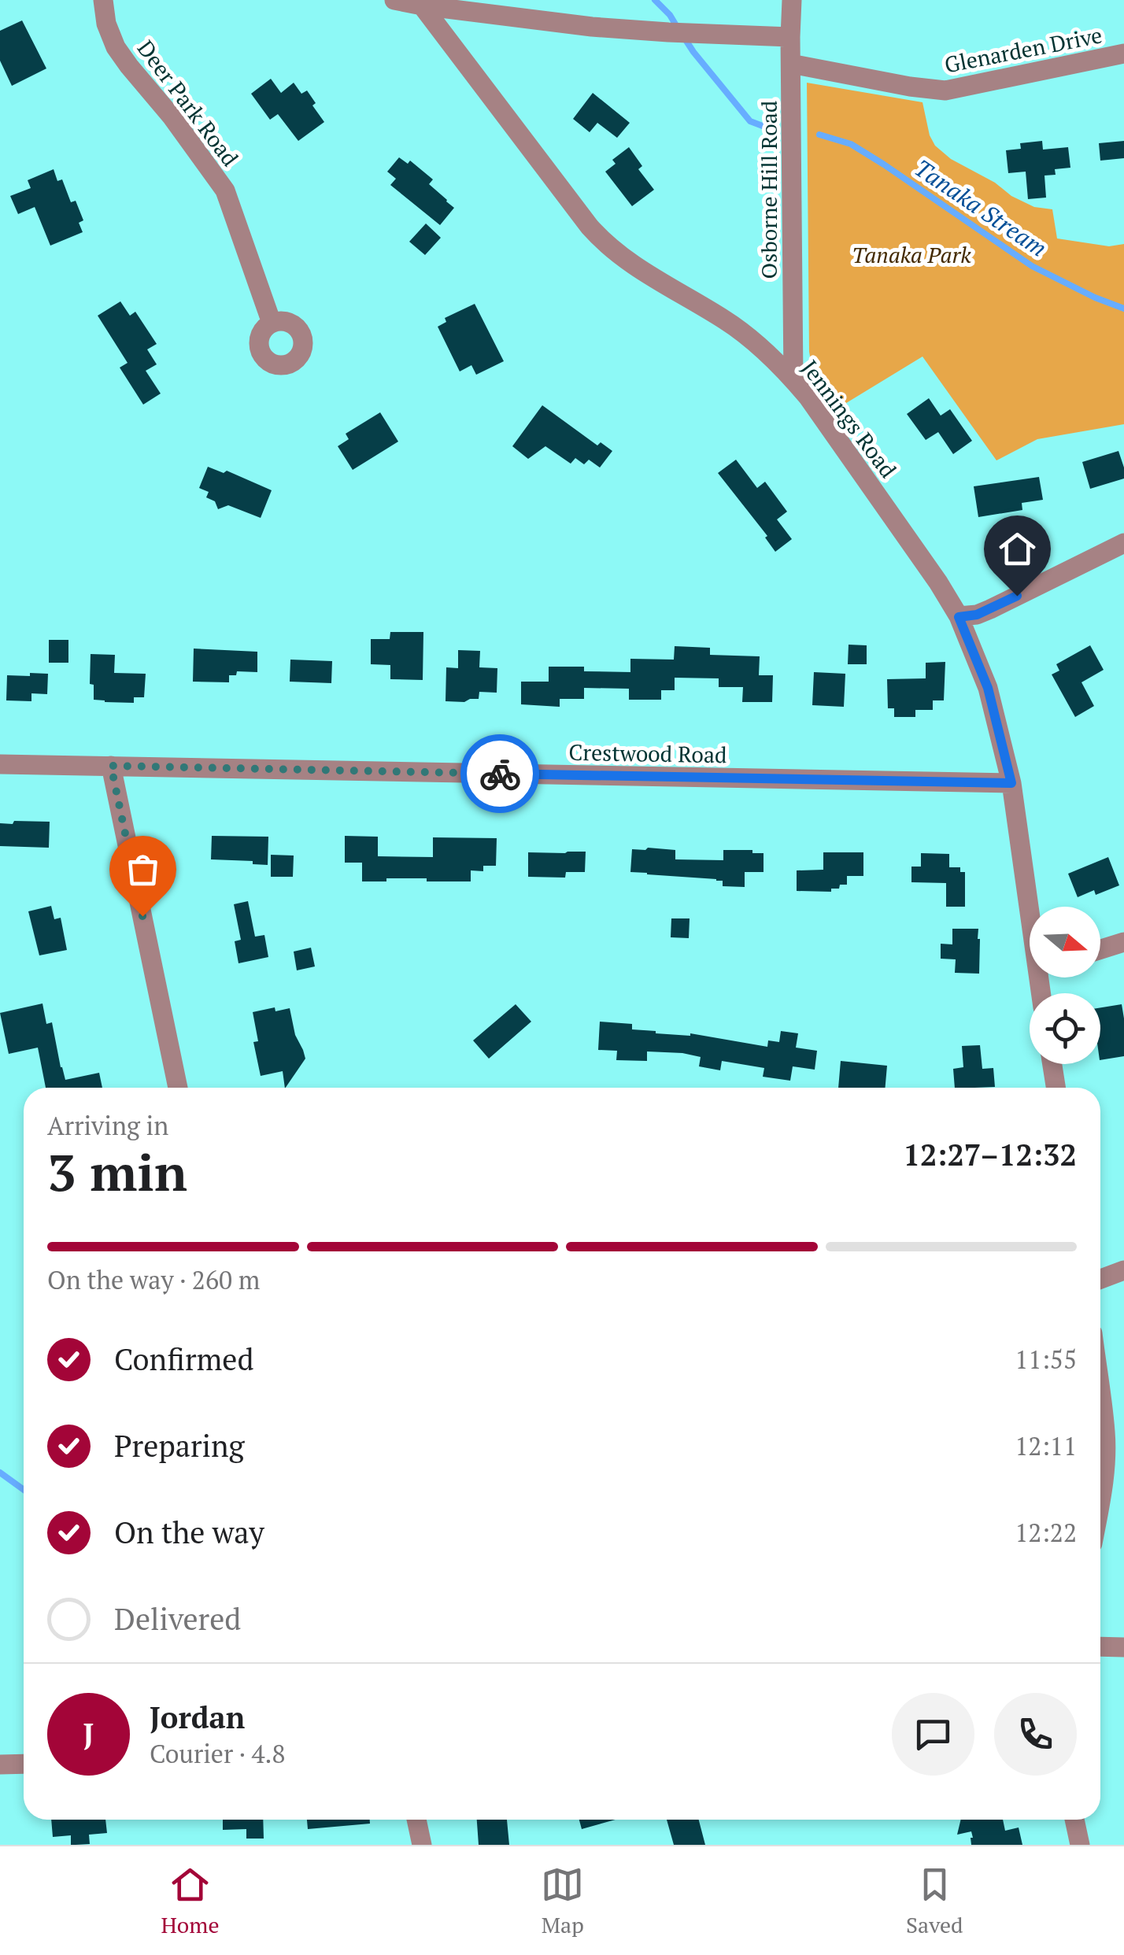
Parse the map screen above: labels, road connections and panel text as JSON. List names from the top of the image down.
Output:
{
  "streets": {
    "street": [
      "Glenarden Drive",
      "Deer Park Road",
      "Osborne Hill Road",
      "Jennings Road",
      "Crestwood Road"
    ]
  },
  "crossings": [
    ["Glenarden Drive", "Osborne Hill Road"],
    ["Osborne Hill Road", "Jennings Road"],
    ["Jennings Road", "Crestwood Road"]
  ],
  "water": ["Tanaka Stream"],
  "parks": ["Tanaka Park"],
  "north": "right",
  "page": {
    "heading": ["3 min", "Arriving in", "12:27–12:32"],
    "panel": ["Jordan", "Courier · 4.8"],
    "bar": "On the way · 260 m",
    "list": [
      ["Confirmed", "11:55"],
      ["Preparing", "12:11"],
      ["On the way", "12:22"],
      "Delivered"
    ],
    "round": "J",
    "tabs": ["Home", "Map", "Saved"]
  }
}
